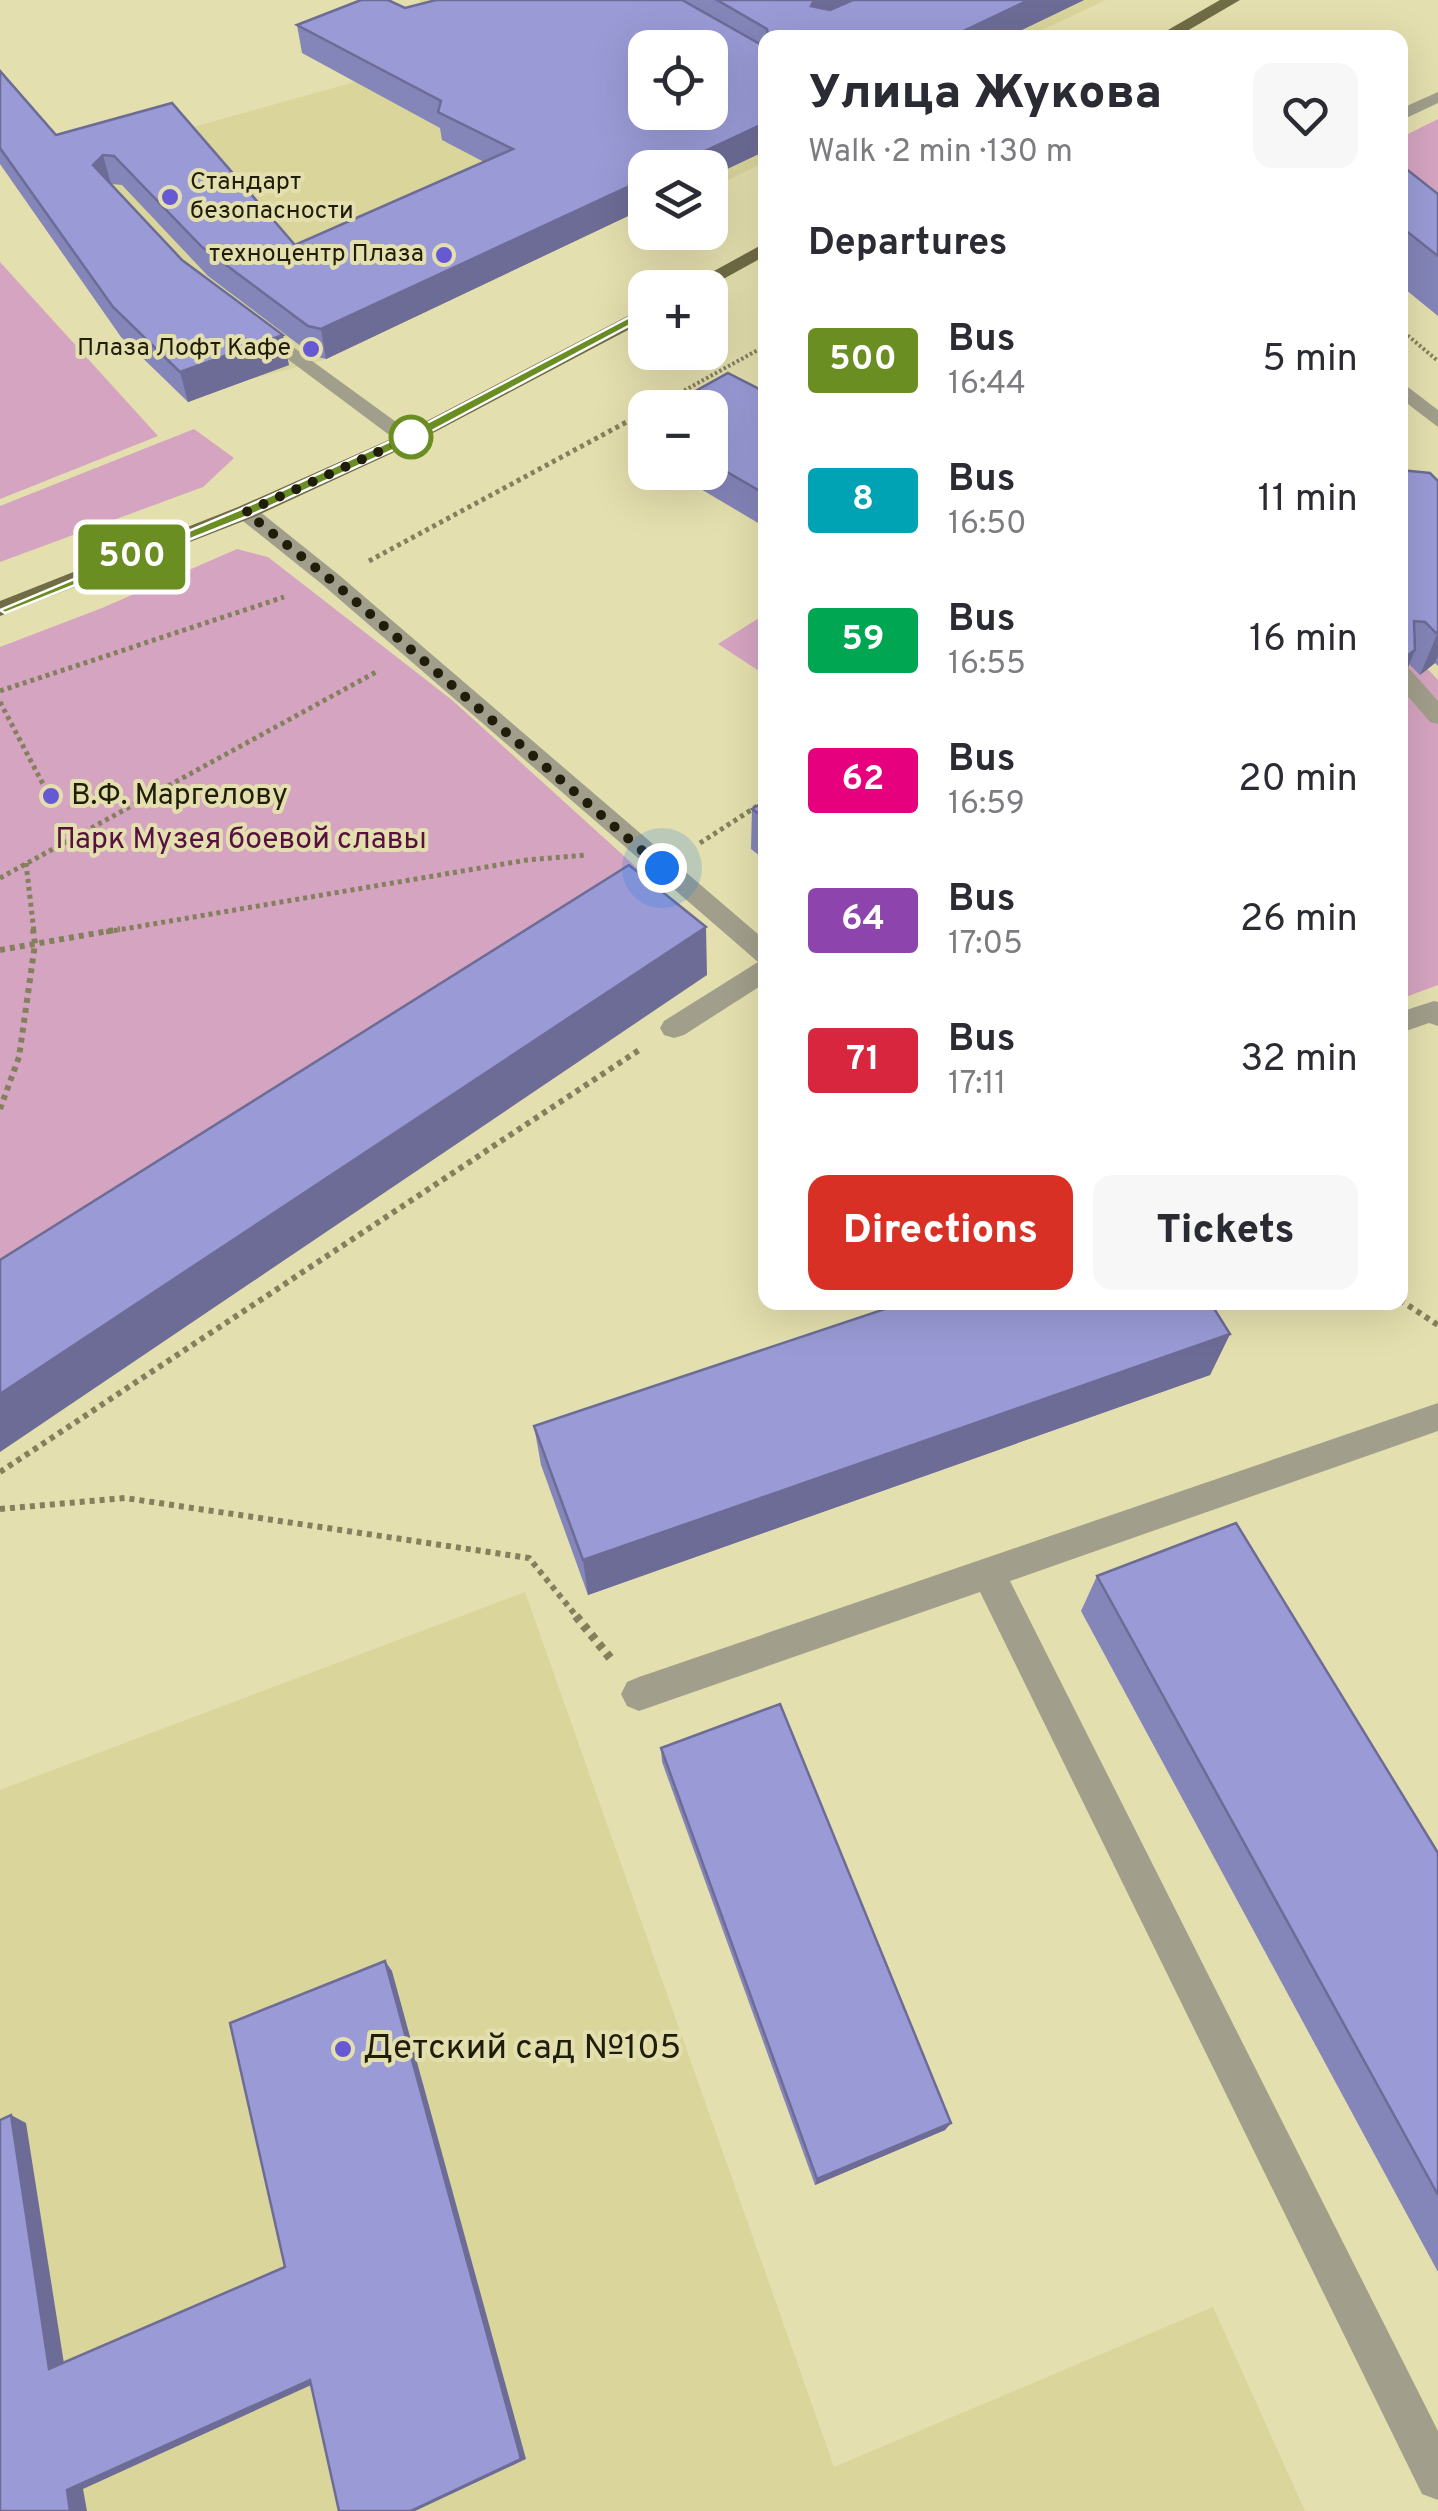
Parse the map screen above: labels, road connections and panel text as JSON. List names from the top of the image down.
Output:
{
  "parks": ["Парк Музея боевой славы"],
  "places": [
    "Стандарт безопасности",
    "техноцентр Плаза",
    "Плаза Лофт Кафе",
    "В.Ф. Маргелову",
    "Детский сад №105"
  ],
  "lines": ["bus line 500"],
  "page": {
    "on_map": "500",
    "map_buttons": ["+", "−"],
    "heading": [
      ["Улица Жукова", "Walk · 2 min · 130 m"],
      "Departures"
    ],
    "list": [
      {
        "mark": "500",
        "name": "Bus",
        "note": "16:44",
        "value": "5 min"
      },
      {
        "mark": "8",
        "name": "Bus",
        "note": "16:50",
        "value": "11 min"
      },
      {
        "mark": "59",
        "name": "Bus",
        "note": "16:55",
        "value": "16 min"
      },
      {
        "mark": "62",
        "name": "Bus",
        "note": "16:59",
        "value": "20 min"
      },
      {
        "mark": "64",
        "name": "Bus",
        "note": "17:05",
        "value": "26 min"
      },
      {
        "mark": "71",
        "name": "Bus",
        "note": "17:11",
        "value": "32 min"
      }
    ],
    "buttons": ["Directions", "Tickets"]
  }
}
